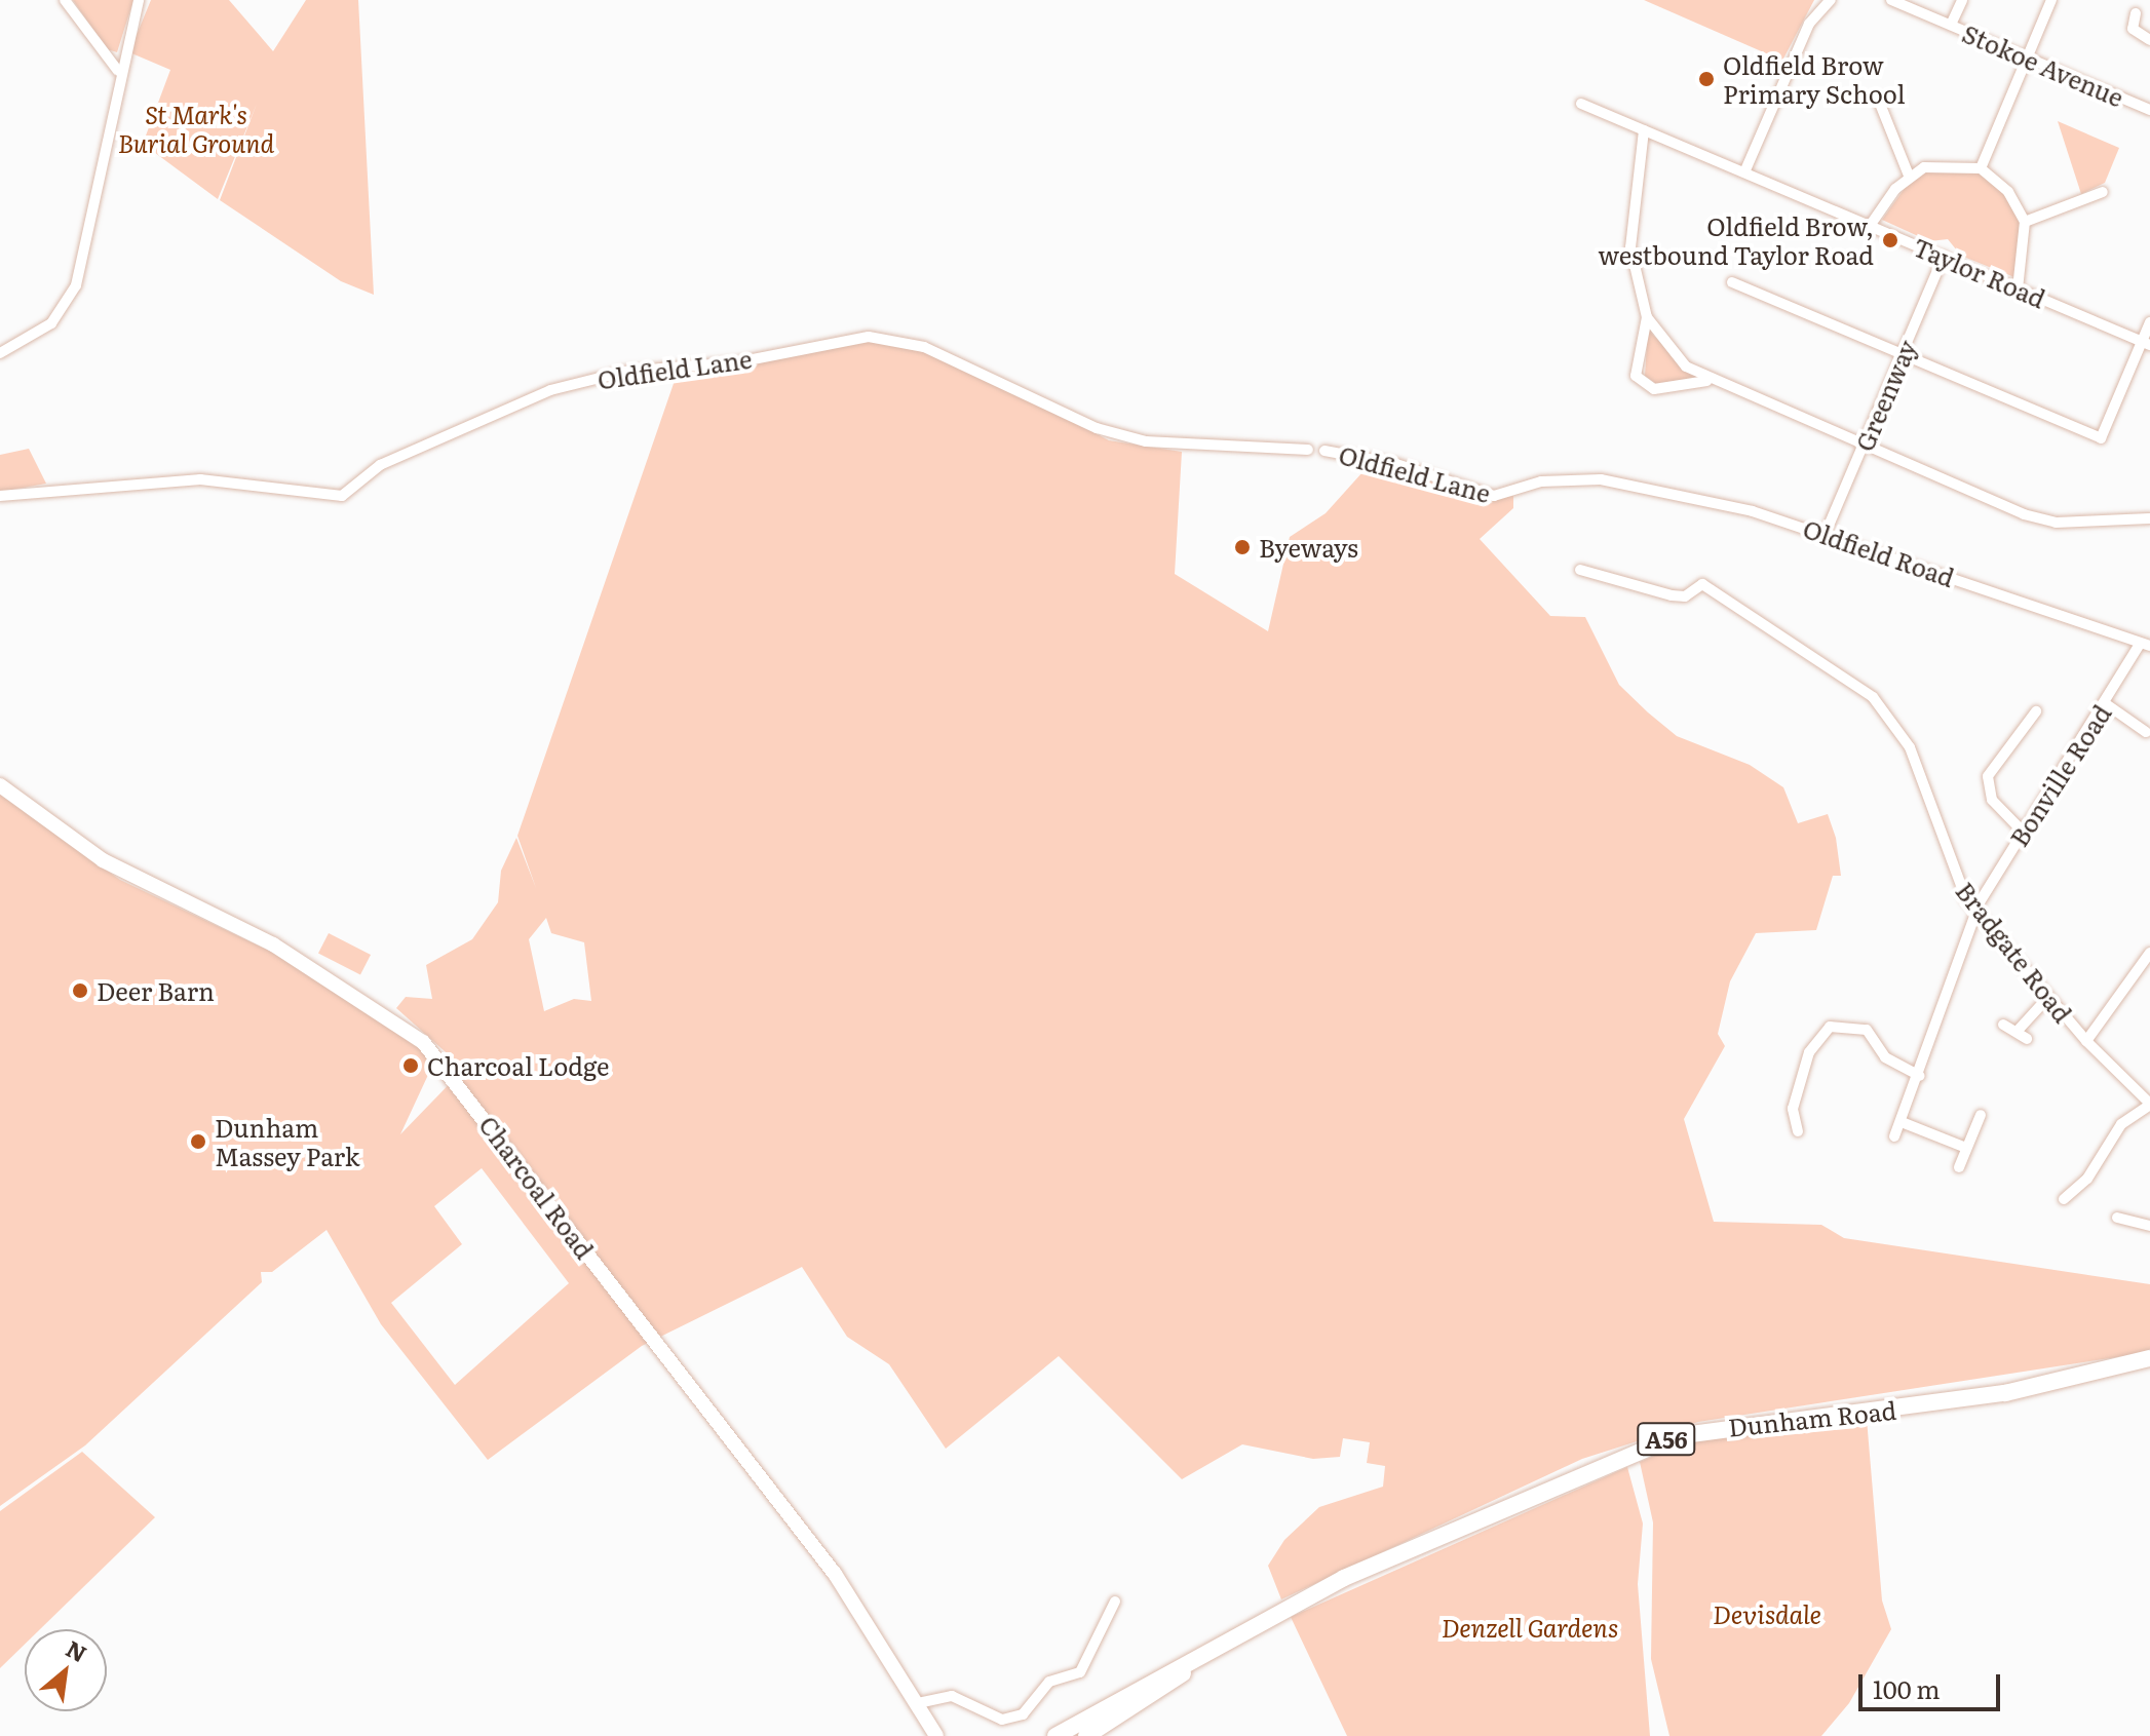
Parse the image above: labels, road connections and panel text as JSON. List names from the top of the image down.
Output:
{
  "streets": {
    "highway": ["Dunham Road", "A56"],
    "main road": ["Charcoal Road"],
    "street": [
      "Stokoe Avenue",
      "Taylor Road",
      "Oldfield Lane",
      "Greenway",
      "Oldfield Road",
      "Bonville Road",
      "Bradgate Road"
    ]
  },
  "crossings": [
    ["Taylor Road", "Greenway"],
    ["Oldfield Lane", "Oldfield Road"],
    ["Greenway", "Oldfield Road"],
    ["Oldfield Road", "Bonville Road"],
    ["Bonville Road", "Bradgate Road"]
  ],
  "parks": ["St Mark's Burial Ground", "Devisdale", "Denzell Gardens"],
  "places": [
    "Oldfield Brow Primary School",
    "Oldfield Brow, westbound Taylor Road",
    "Byeways",
    "Deer Barn",
    "Charcoal Lodge",
    "Dunham Massey Park"
  ],
  "scale_bar": "100 m",
  "north": "top right"
}
